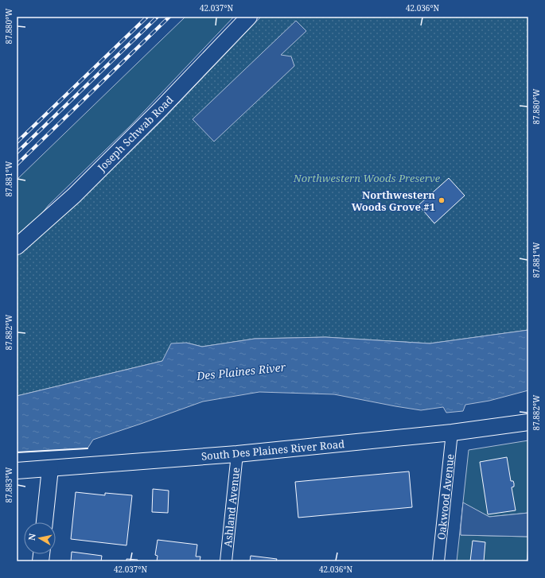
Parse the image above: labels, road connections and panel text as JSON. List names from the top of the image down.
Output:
{
  "streets": {
    "main road": ["Joseph Schwab Road", "South Des Plaines River Road"],
    "street": ["Oakwood Avenue", "Ashland Avenue"]
  },
  "crossings": [
    ["South Des Plaines River Road", "Oakwood Avenue"],
    ["South Des Plaines River Road", "Ashland Avenue"]
  ],
  "water": ["Des Plaines River"],
  "parks": ["Northwestern Woods Preserve"],
  "places": ["Northwestern Woods Grove #1"],
  "north": "left",
  "coordinates": [
    "42.037°N",
    "42.036°N",
    "87.880°W",
    "87.881°W",
    "87.882°W",
    "87.883°W"
  ]
}
